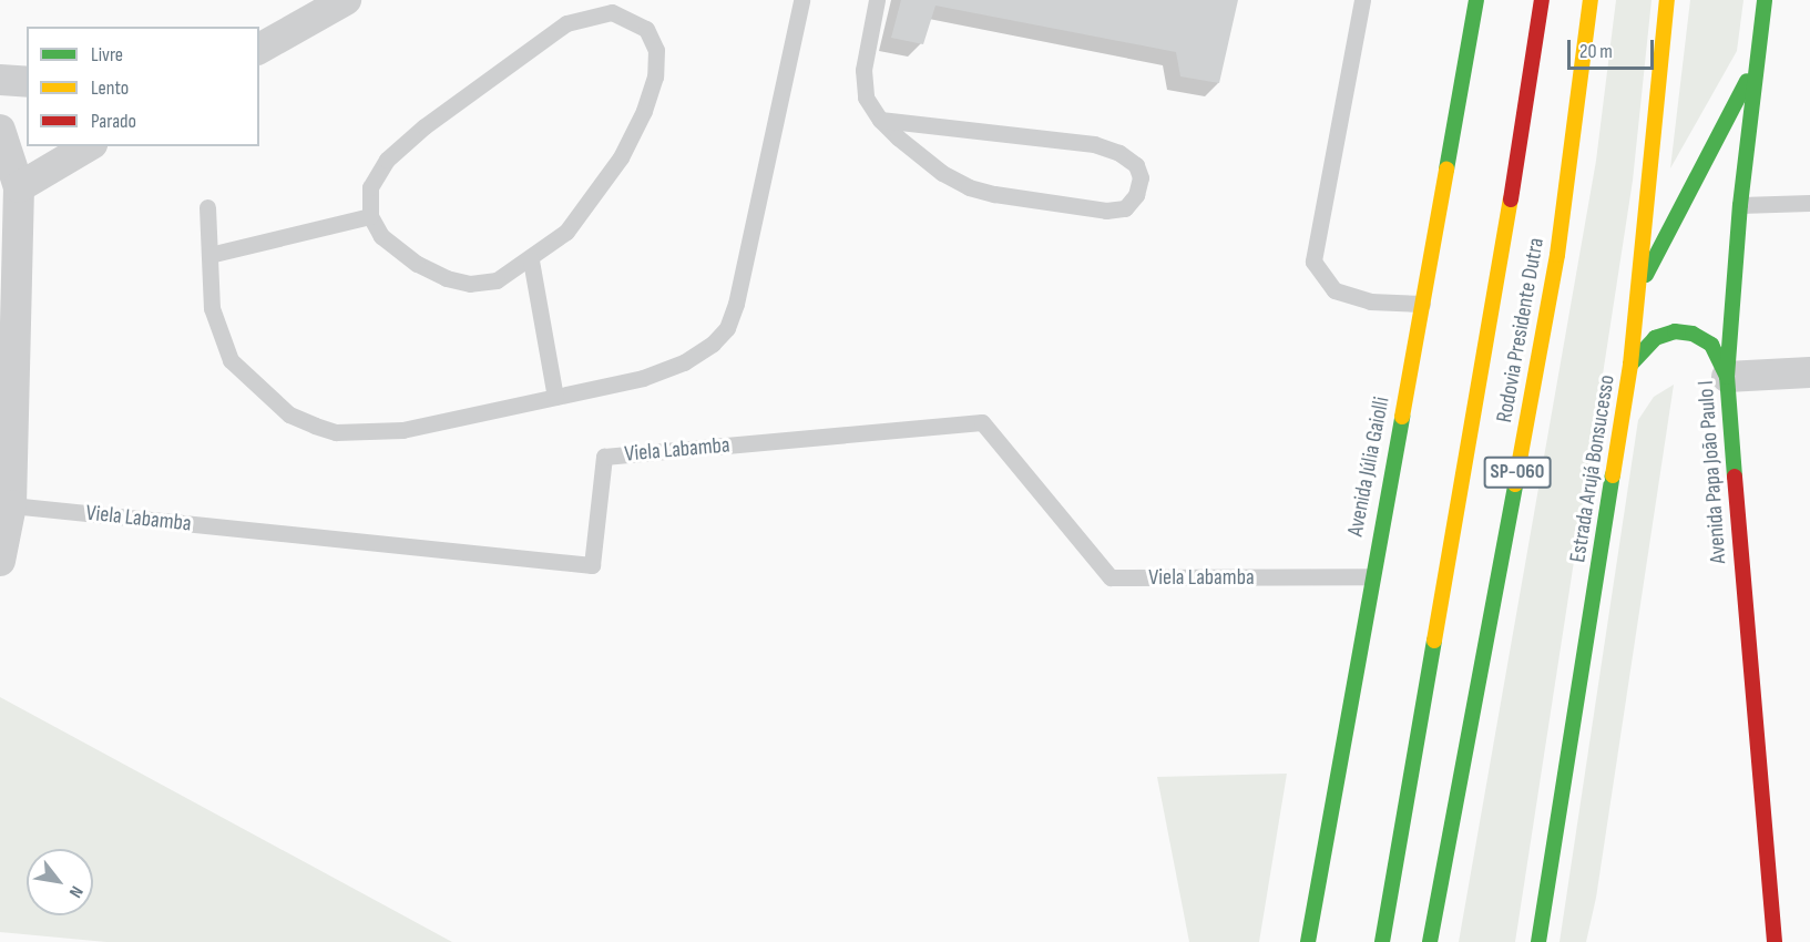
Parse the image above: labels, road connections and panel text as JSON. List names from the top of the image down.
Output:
{
  "streets": {
    "main road": [
      "Rodovia Presidente Dutra",
      "Avenida Júlia Gaiolli",
      "Estrada Arujá Bonsucesso",
      "SP-060",
      "Avenida Papa João Paulo I"
    ],
    "lane": ["Viela Labamba"]
  },
  "crossings": [
    ["Viela Labamba", "Avenida Júlia Gaiolli"]
  ],
  "legend": ["Livre", "Lento", "Parado"],
  "scale_bar": "20 m",
  "north": "bottom right"
}
